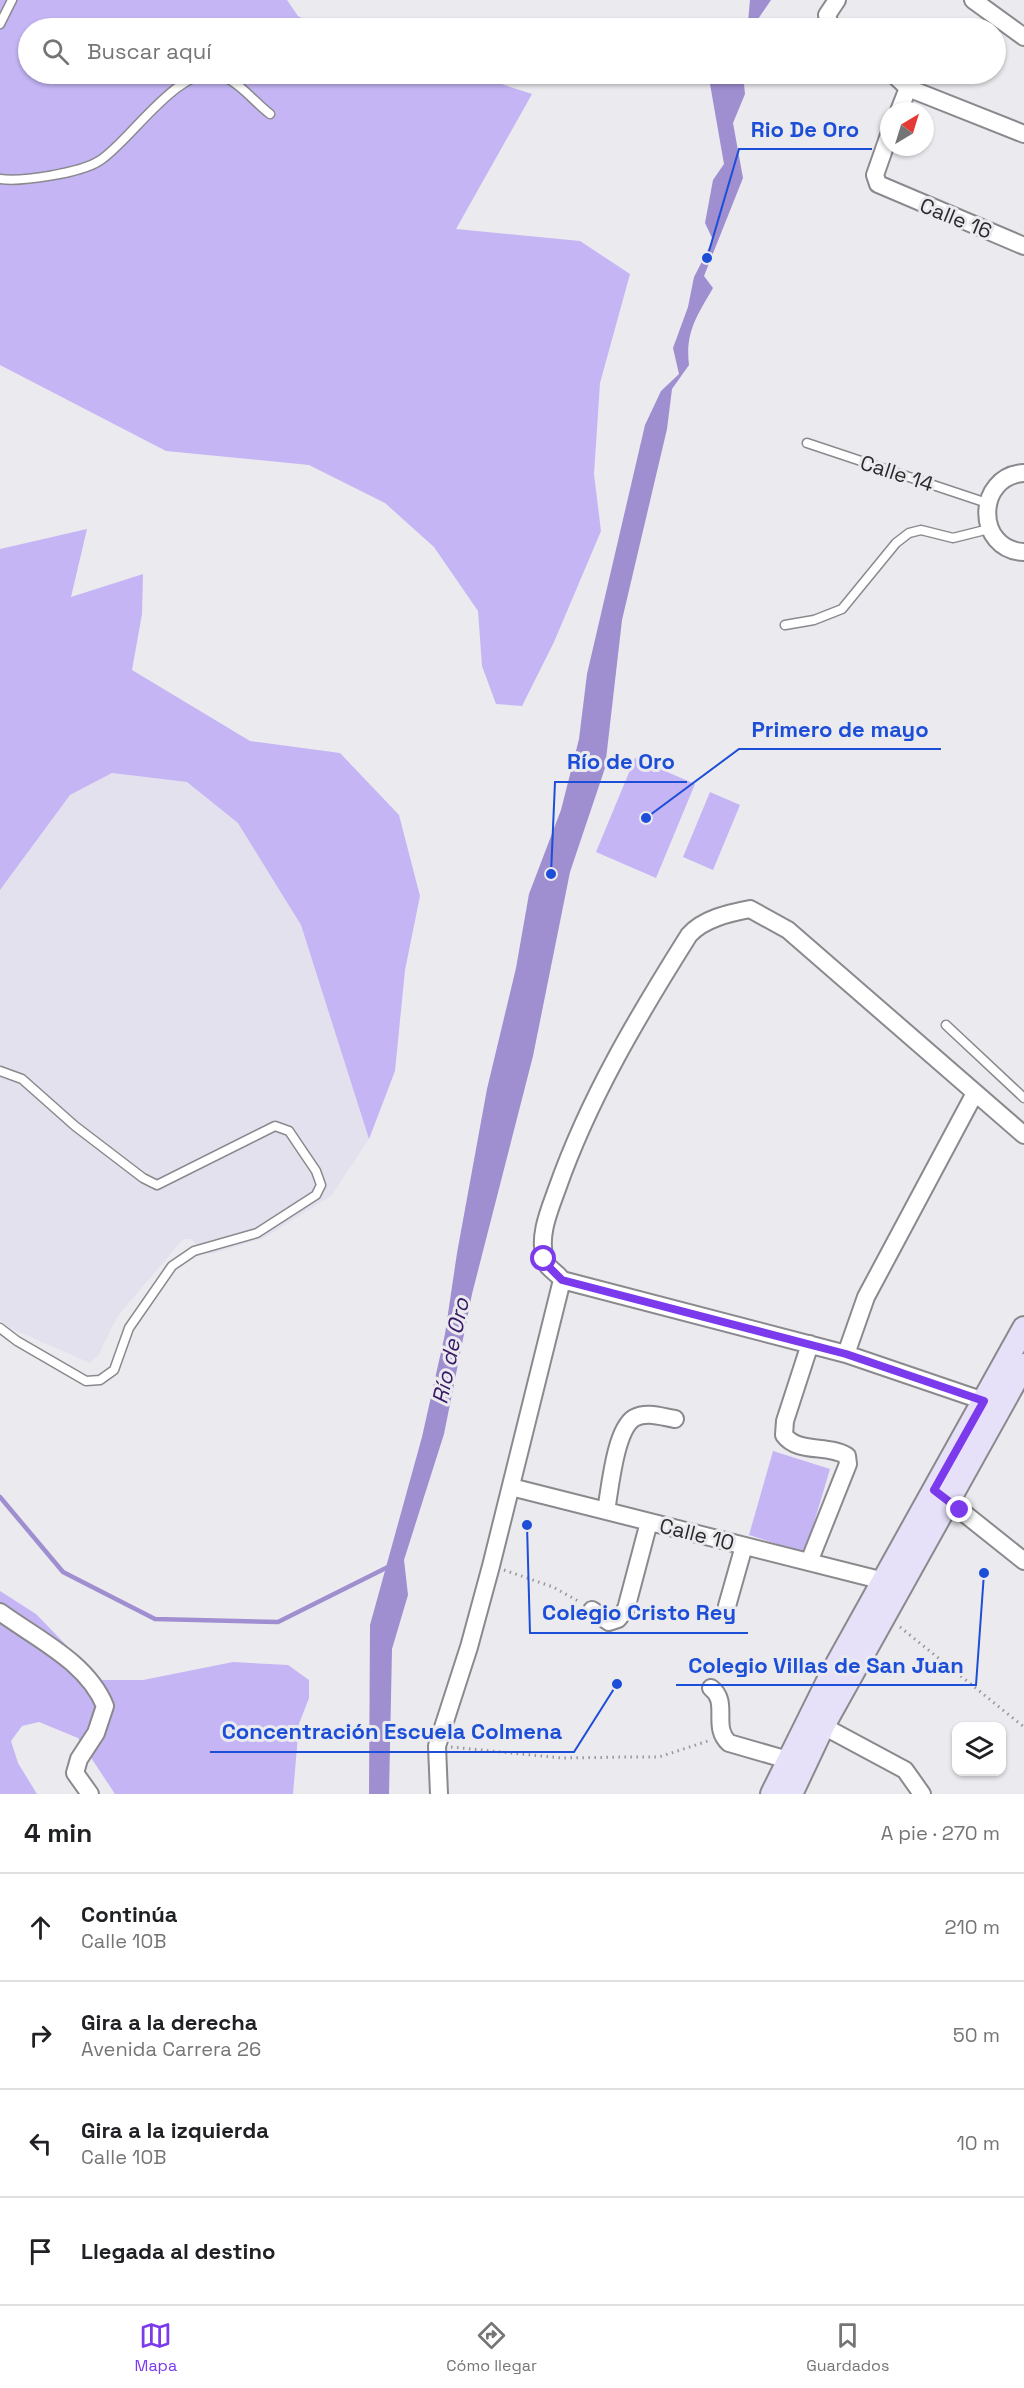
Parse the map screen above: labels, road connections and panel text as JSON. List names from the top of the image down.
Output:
{
  "streets": {
    "street": ["Calle 16", "Calle 10"],
    "lane": ["Calle 14"]
  },
  "water": ["Río de Oro"],
  "places": [
    "Rio De Oro",
    "Primero de mayo",
    "Río de Oro",
    "Colegio Cristo Rey",
    "Colegio Villas de San Juan",
    "Concentración Escuela Colmena"
  ],
  "north": "top right",
  "page": {
    "search": "Buscar aquí",
    "heading": ["4 min", "A pie · 270 m"],
    "list": [
      ["Continúa", "Calle 10B", "210 m"],
      ["Gira a la derecha", "Avenida Carrera 26", "50 m"],
      ["Gira a la izquierda", "Calle 10B", "10 m"],
      "Llegada al destino"
    ],
    "nav": ["Mapa", "Cómo llegar", "Guardados"]
  }
}
